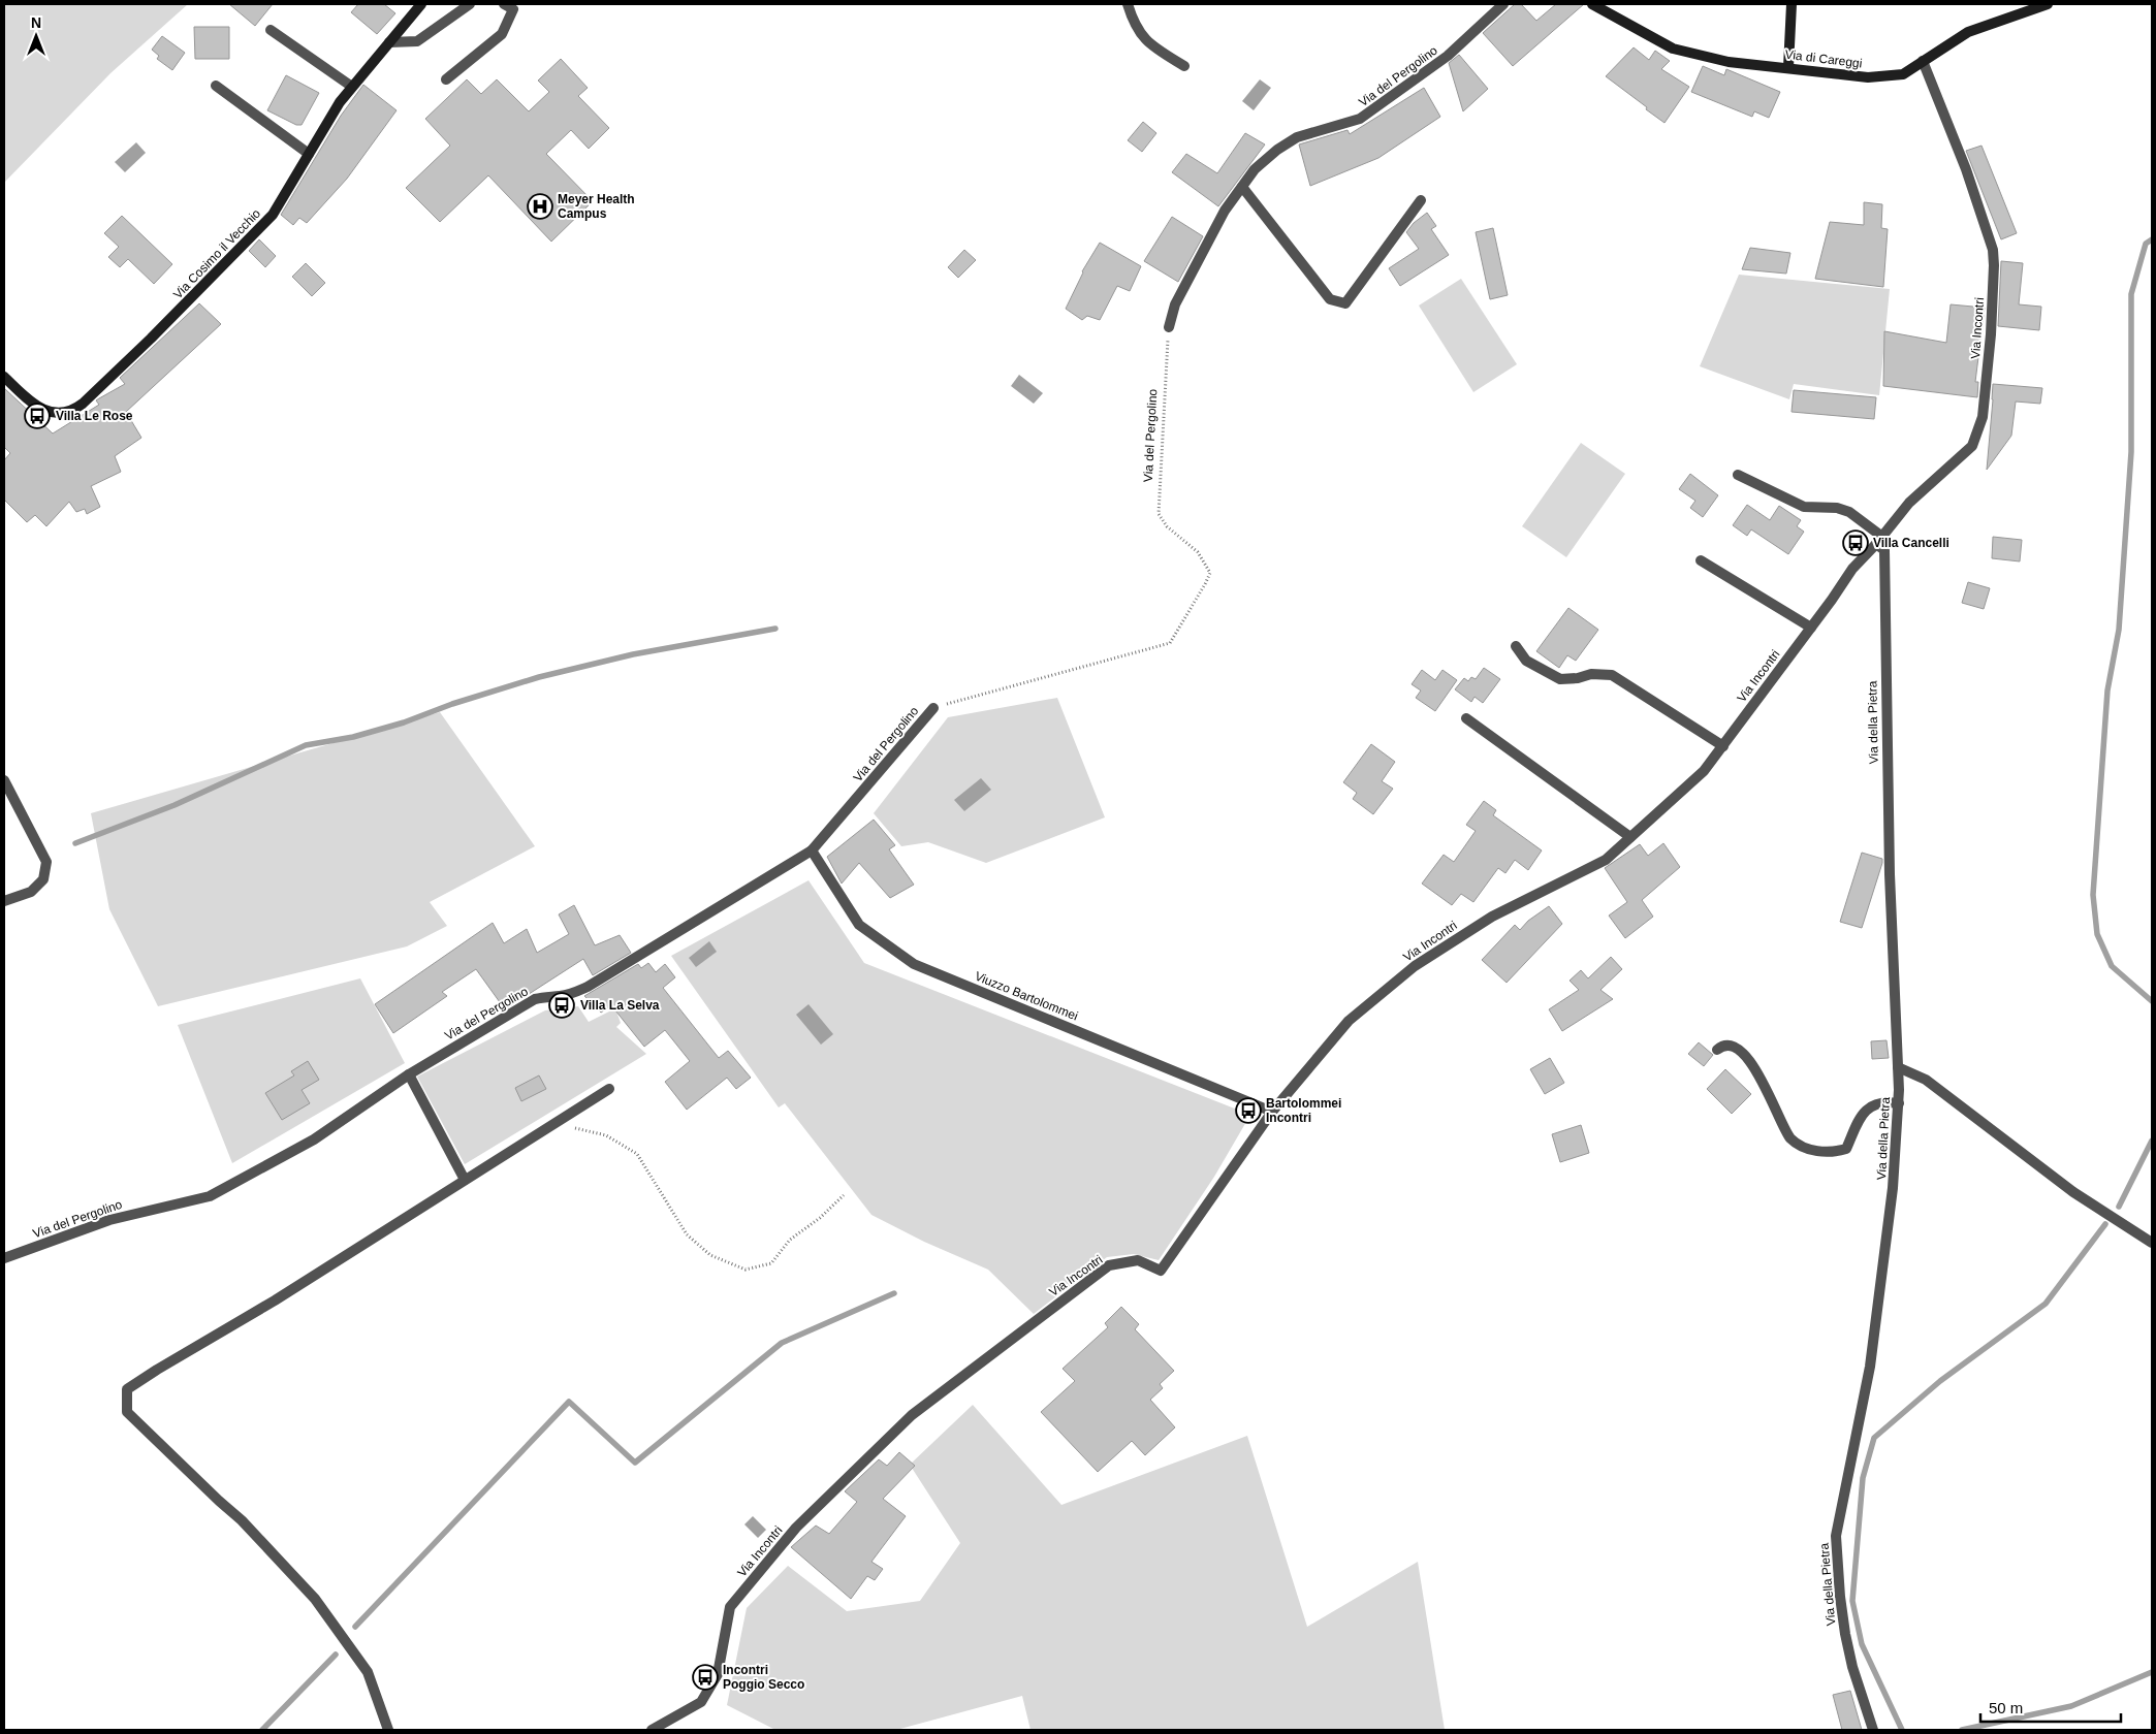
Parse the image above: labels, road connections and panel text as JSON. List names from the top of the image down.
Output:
{
  "streets": {
    "street": [
      "Via di Careggi",
      "Via del Pergolino",
      "Via Cosimo il Vecchio",
      "Via Incontri",
      "Via della Pietra",
      "Viuzzo Bartolommei"
    ]
  },
  "crossings": [
    ["Via di Careggi", "Via Incontri"],
    ["Via del Pergolino", "Viuzzo Bartolommei"],
    ["Via Incontri", "Via della Pietra"],
    ["Via Incontri", "Viuzzo Bartolommei"]
  ],
  "places": {
    "hospital": ["Meyer Health Campus"],
    "bus stop": [
      "Villa Le Rose",
      "Villa Cancelli",
      "Villa La Selva",
      "Bartolommei Incontri",
      "Incontri Poggio Secco"
    ]
  },
  "scale_bar": "50 m",
  "north": "top"
}
